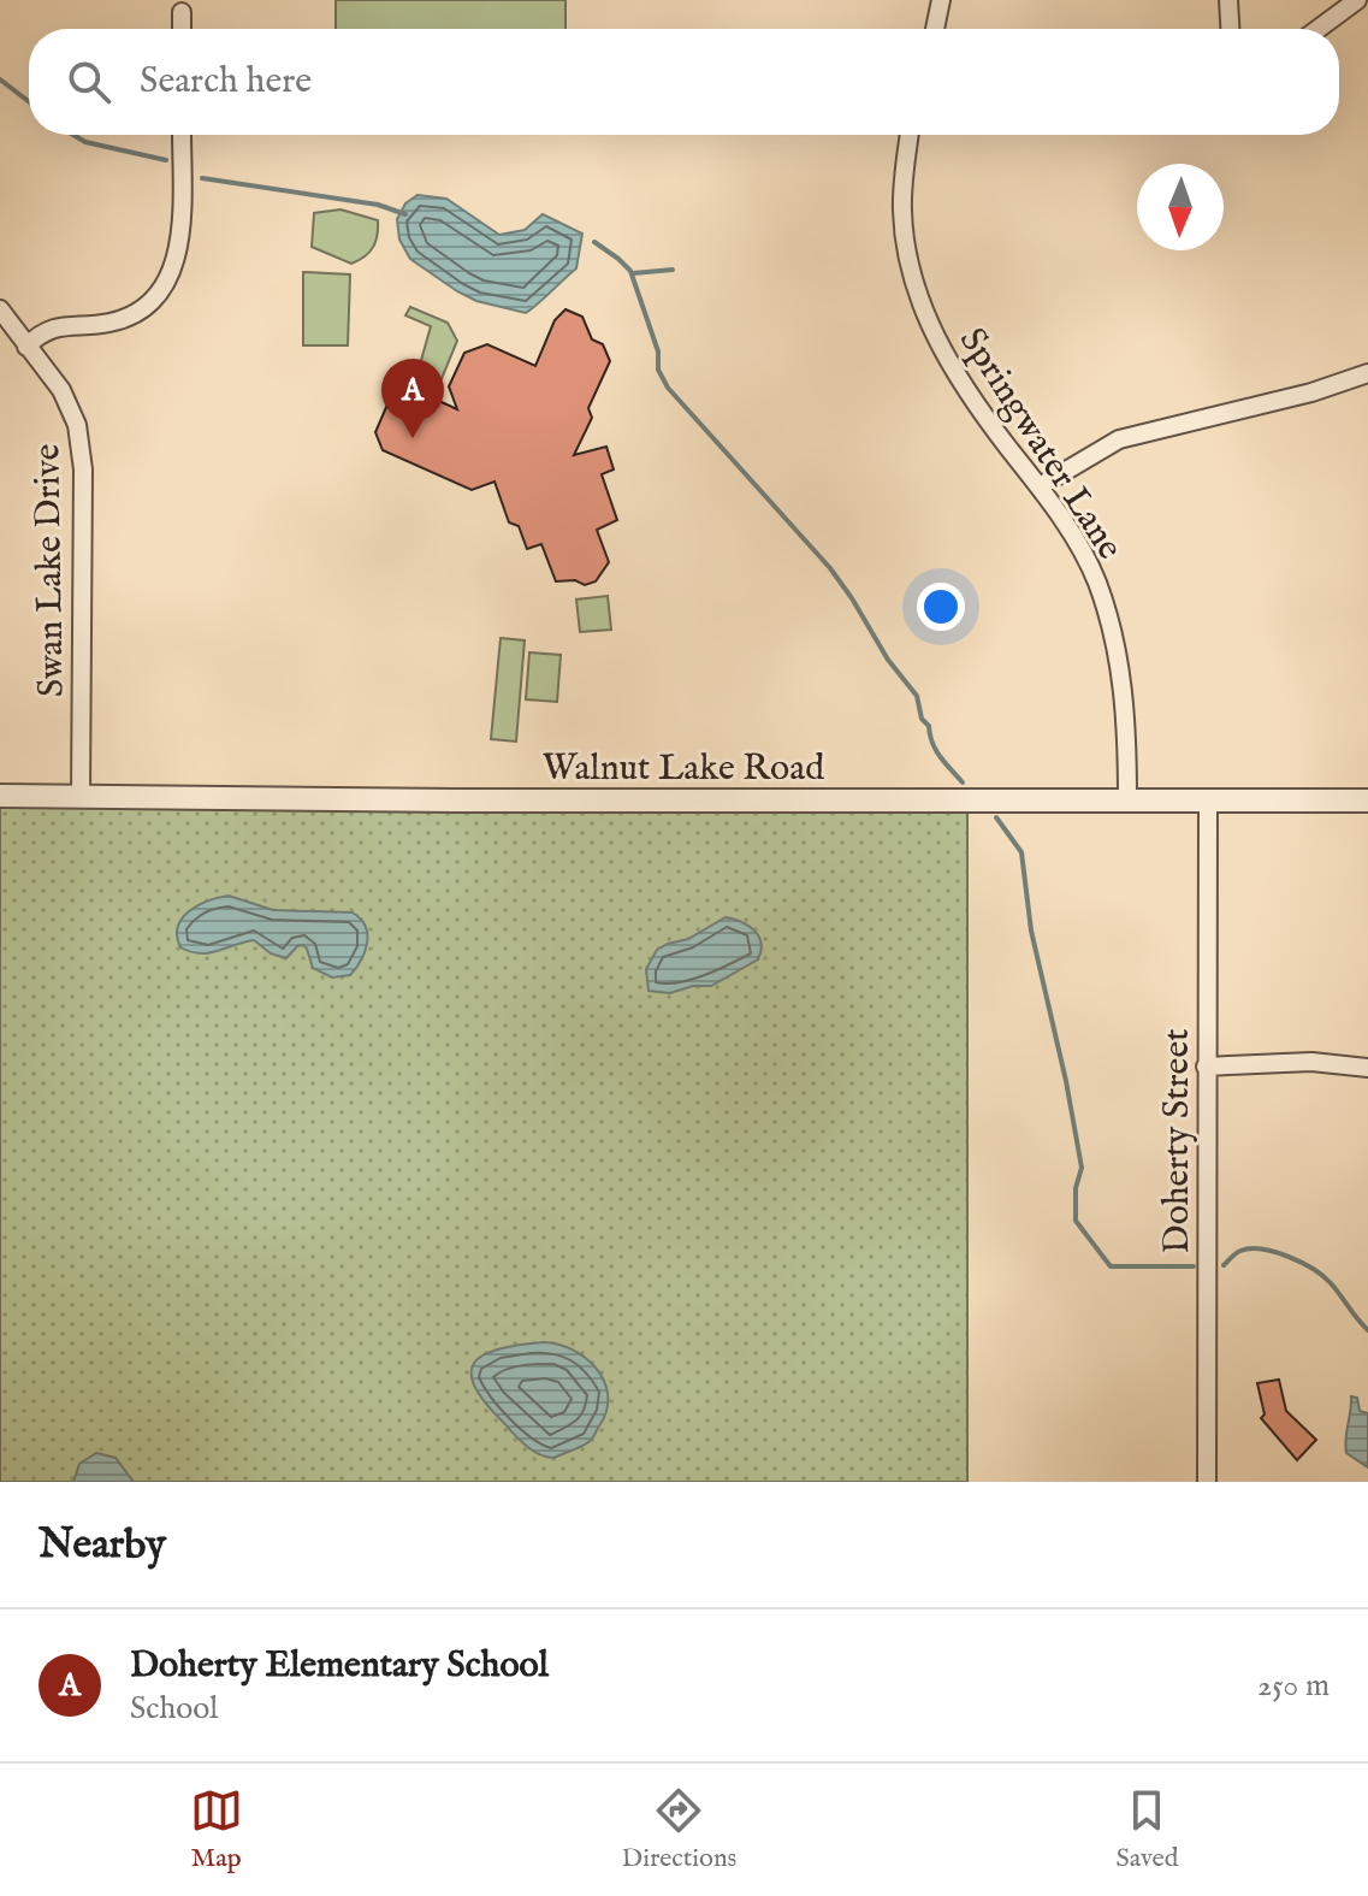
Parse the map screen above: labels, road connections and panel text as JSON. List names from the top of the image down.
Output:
{
  "streets": {
    "street": [
      "Springwater Lane",
      "Swan Lake Drive",
      "Walnut Lake Road",
      "Doherty Street"
    ]
  },
  "crossings": [
    ["Springwater Lane", "Walnut Lake Road"],
    ["Swan Lake Drive", "Walnut Lake Road"],
    ["Walnut Lake Road", "Doherty Street"]
  ],
  "north": "bottom",
  "page": {
    "search": "Search here",
    "pins": "A",
    "heading": "Nearby",
    "list": [
      {
        "mark": "A",
        "name": "Doherty Elementary School",
        "note": "School",
        "value": "250 m"
      }
    ],
    "nav": ["Map", "Directions", "Saved"]
  }
}
